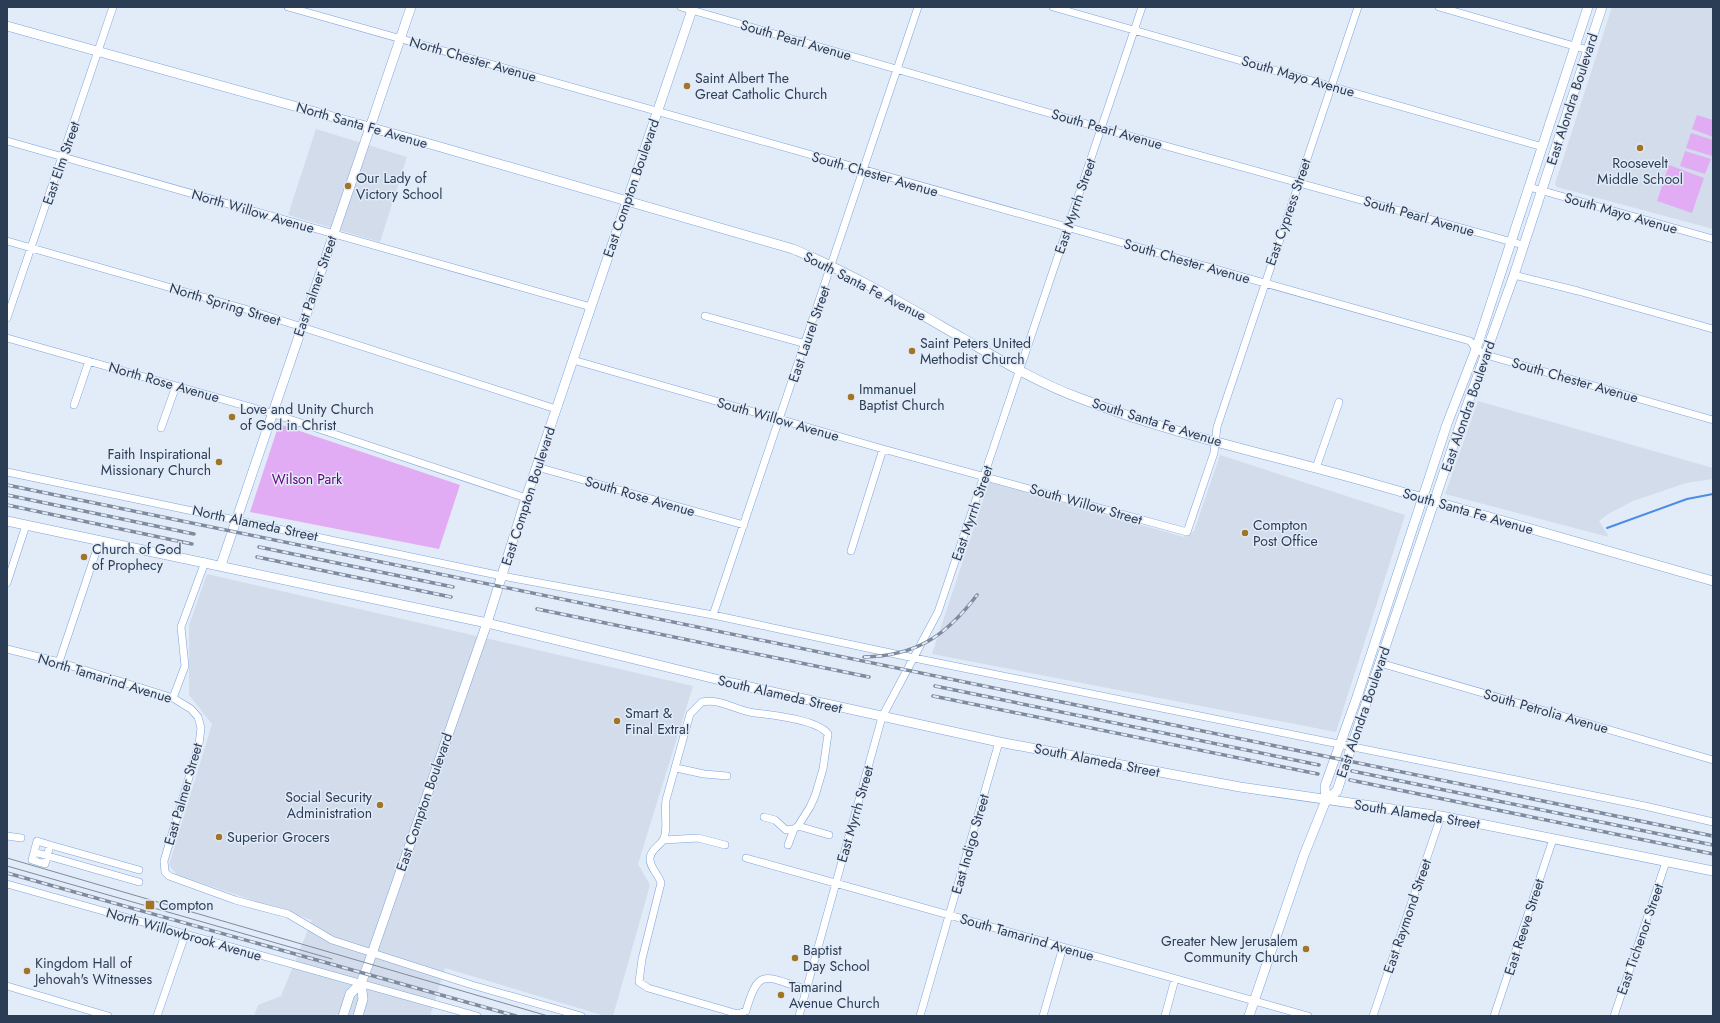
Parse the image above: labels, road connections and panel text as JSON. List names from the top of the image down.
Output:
{
  "streets": {
    "main road": [
      "East Alondra Boulevard",
      "North Santa Fe Avenue",
      "East Compton Boulevard",
      "East Palmer Street",
      "South Santa Fe Avenue",
      "South Alameda Street"
    ],
    "street": [
      "South Pearl Avenue",
      "North Chester Avenue",
      "South Mayo Avenue",
      "East Elm Street",
      "South Chester Avenue",
      "East Myrrh Street",
      "North Willow Avenue",
      "East Cypress Street",
      "North Spring Street",
      "East Laurel Street",
      "North Rose Avenue",
      "South Willow Avenue",
      "South Rose Avenue",
      "South Willow Street",
      "North Alameda Street",
      "North Tamarind Avenue",
      "South Petrolia Avenue",
      "East Indigo Street",
      "East Raymond Street",
      "East Reeve Street",
      "North Willowbrook Avenue",
      "South Tamarind Avenue",
      "East Tichenor Street"
    ]
  },
  "crossings": [
    ["South Pearl Avenue", "East Alondra Boulevard"],
    ["South Pearl Avenue", "East Compton Boulevard"],
    ["South Pearl Avenue", "East Myrrh Street"],
    ["South Pearl Avenue", "East Cypress Street"],
    ["South Pearl Avenue", "East Laurel Street"],
    ["North Chester Avenue", "South Chester Avenue"],
    ["North Chester Avenue", "East Compton Boulevard"],
    ["North Chester Avenue", "East Palmer Street"],
    ["South Mayo Avenue", "East Alondra Boulevard"],
    ["South Mayo Avenue", "East Myrrh Street"],
    ["South Mayo Avenue", "East Cypress Street"],
    ["East Alondra Boulevard", "South Chester Avenue"],
    ["East Alondra Boulevard", "South Santa Fe Avenue"],
    ["East Alondra Boulevard", "South Alameda Street"],
    ["East Alondra Boulevard", "South Petrolia Avenue"],
    ["East Alondra Boulevard", "South Tamarind Avenue"],
    ["North Santa Fe Avenue", "East Elm Street"],
    ["North Santa Fe Avenue", "East Compton Boulevard"],
    ["North Santa Fe Avenue", "East Palmer Street"],
    ["North Santa Fe Avenue", "South Santa Fe Avenue"],
    ["East Elm Street", "North Willow Avenue"],
    ["East Elm Street", "North Spring Street"],
    ["South Chester Avenue", "East Compton Boulevard"],
    ["South Chester Avenue", "East Myrrh Street"],
    ["South Chester Avenue", "East Cypress Street"],
    ["South Chester Avenue", "East Laurel Street"],
    ["East Compton Boulevard", "North Willow Avenue"],
    ["East Compton Boulevard", "East Palmer Street"],
    ["East Compton Boulevard", "South Santa Fe Avenue"],
    ["East Compton Boulevard", "North Spring Street"],
    ["East Compton Boulevard", "North Rose Avenue"],
    ["East Compton Boulevard", "South Willow Avenue"],
    ["East Compton Boulevard", "South Rose Avenue"],
    ["East Compton Boulevard", "North Alameda Street"],
    ["East Compton Boulevard", "South Alameda Street"],
    ["East Compton Boulevard", "North Willowbrook Avenue"],
    ["East Myrrh Street", "South Santa Fe Avenue"],
    ["East Myrrh Street", "South Willow Avenue"],
    ["East Myrrh Street", "South Willow Street"],
    ["East Myrrh Street", "South Alameda Street"],
    ["East Myrrh Street", "South Tamarind Avenue"],
    ["North Willow Avenue", "East Palmer Street"],
    ["East Cypress Street", "South Santa Fe Avenue"],
    ["East Cypress Street", "South Willow Street"],
    ["East Palmer Street", "North Spring Street"],
    ["East Palmer Street", "North Rose Avenue"],
    ["East Palmer Street", "North Alameda Street"],
    ["East Palmer Street", "North Tamarind Avenue"],
    ["South Santa Fe Avenue", "East Laurel Street"],
    ["East Laurel Street", "South Willow Avenue"],
    ["East Laurel Street", "South Rose Avenue"],
    ["South Willow Avenue", "South Willow Street"],
    ["South Alameda Street", "East Indigo Street"],
    ["South Alameda Street", "East Raymond Street"],
    ["South Alameda Street", "East Reeve Street"],
    ["South Alameda Street", "East Tichenor Street"],
    ["East Indigo Street", "South Tamarind Avenue"]
  ],
  "parks": ["Wilson Park"],
  "places": {
    "other": [
      "Saint Albert The Great Catholic Church",
      "Roosevelt Middle School",
      "Our Lady of Victory School",
      "Saint Peters United Methodist Church",
      "Immanuel Baptist Church",
      "Love and Unity Church of God in Christ",
      "Faith Inspirational Missionary Church",
      "Compton Post Office",
      "Church of God of Prophecy",
      "Smart & Final Extra!",
      "Social Security Administration",
      "Superior Grocers",
      "Greater New Jerusalem Community Church",
      "Baptist Day School",
      "Kingdom Hall of Jehovah's Witnesses",
      "Tamarind Avenue Church"
    ],
    "transit": ["Compton"]
  }
}
